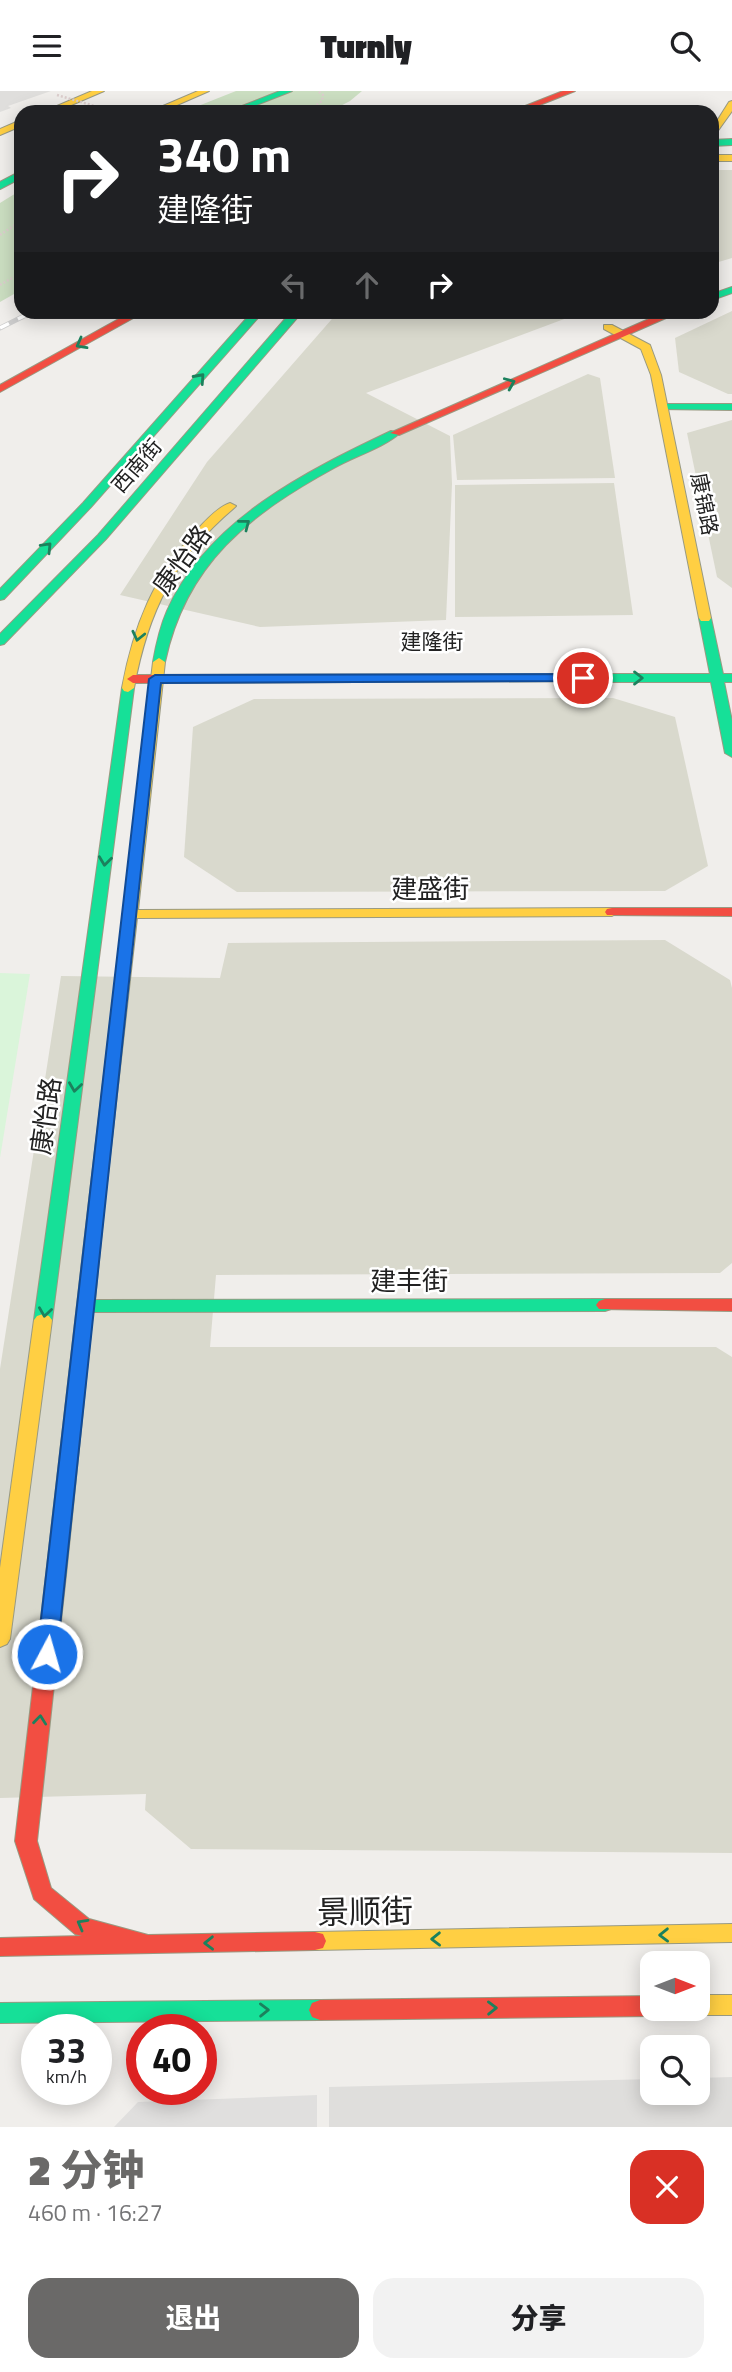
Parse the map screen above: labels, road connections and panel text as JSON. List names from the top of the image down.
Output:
{
  "streets": {
    "main road": [
      "西南街",
      "康锦路",
      "康怡路",
      "建隆街",
      "建盛街",
      "建丰街",
      "景顺街"
    ]
  },
  "crossings": [
    ["康锦路", "康怡路"],
    ["康锦路", "建隆街"],
    ["康怡路", "建隆街"],
    ["康怡路", "建盛街"],
    ["康怡路", "建丰街"],
    ["康怡路", "景顺街"]
  ],
  "north": "right",
  "page": {
    "header": "Turnly",
    "turn": ["340 m", "建隆街"],
    "speed": "33 km/h",
    "limit": "40",
    "heading": ["2 分钟", "460 m · 16:27"],
    "buttons": ["退出", "分享"]
  }
}
